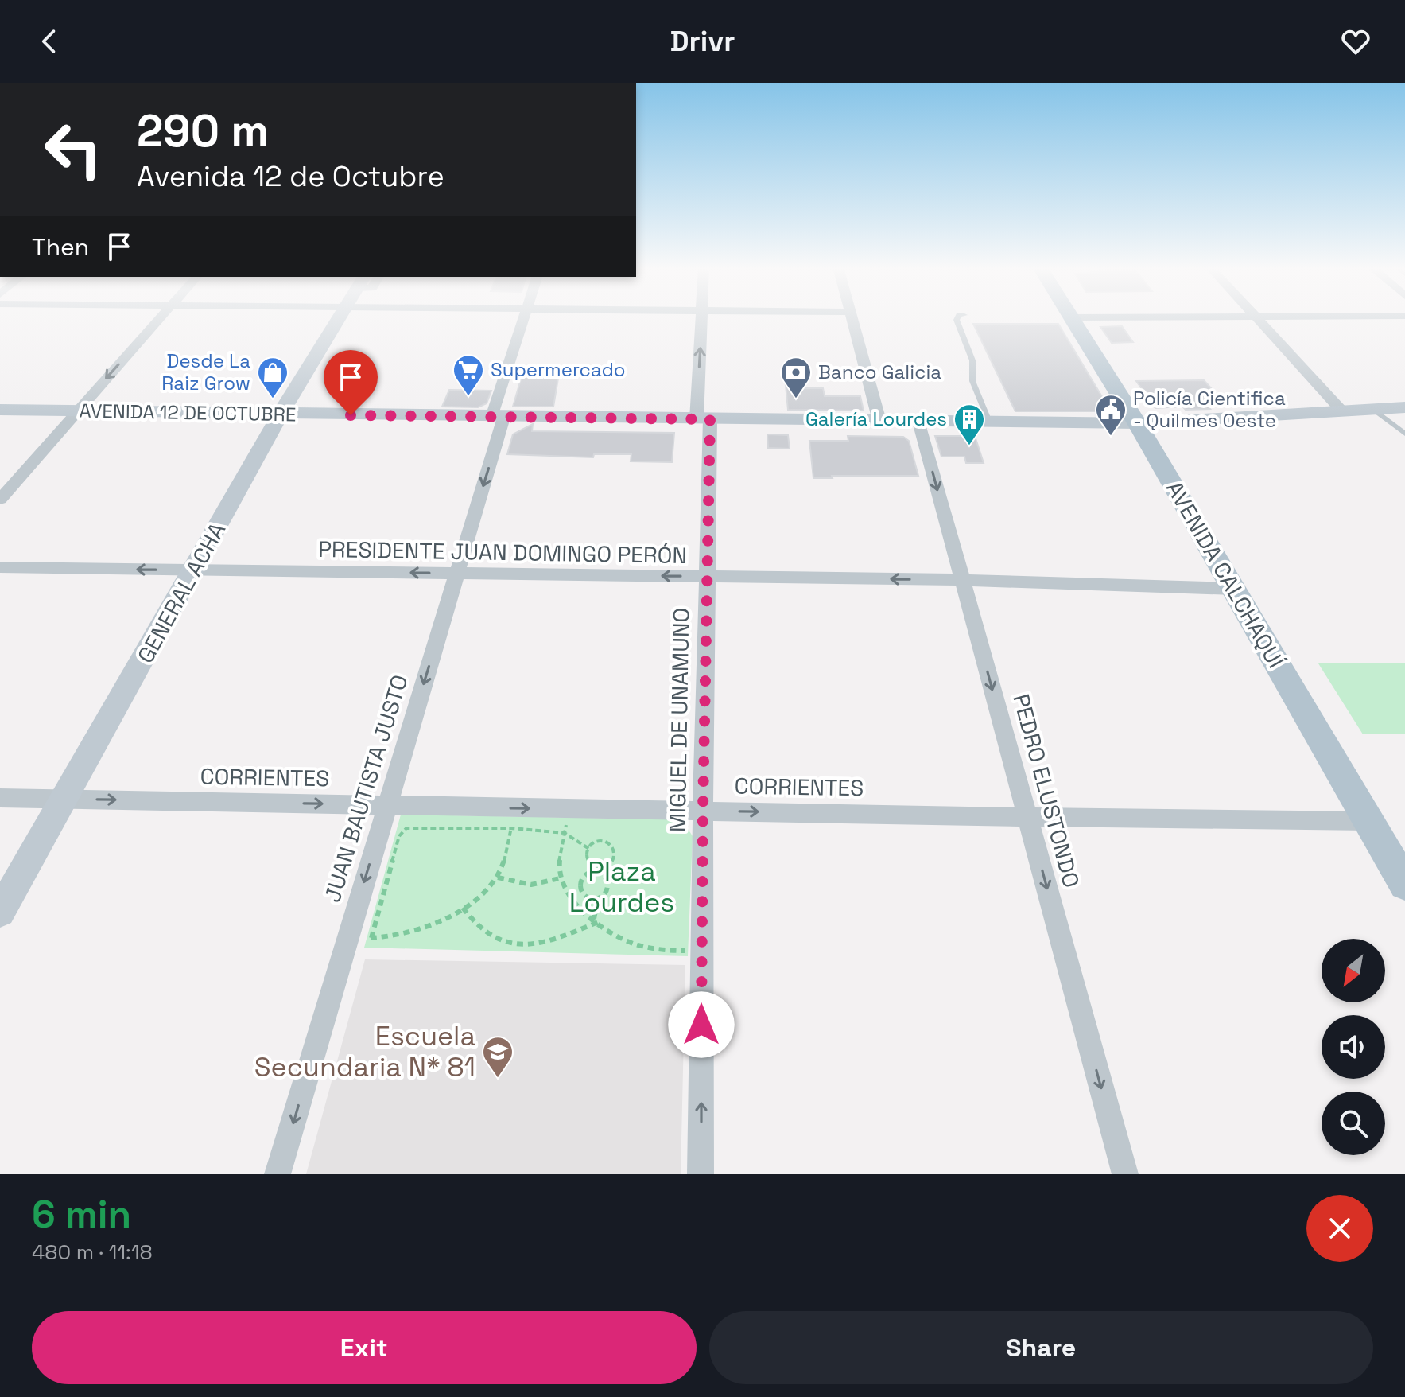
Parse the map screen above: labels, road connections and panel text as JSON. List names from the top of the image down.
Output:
{
  "streets": {
    "main road": ["AVENIDA 12 DE OCTUBRE", "AVENIDA CALCHAQUÍ", "GENERAL ACHA"],
    "street": [
      "PRESIDENTE JUAN DOMINGO PERÓN",
      "MIGUEL DE UNAMUNO",
      "CORRIENTES",
      "JUAN BAUTISTA JUSTO",
      "PEDRO ELUSTONDO"
    ]
  },
  "crossings": [
    ["AVENIDA 12 DE OCTUBRE", "AVENIDA CALCHAQUÍ"],
    ["AVENIDA 12 DE OCTUBRE", "GENERAL ACHA"],
    ["AVENIDA 12 DE OCTUBRE", "MIGUEL DE UNAMUNO"],
    ["AVENIDA 12 DE OCTUBRE", "JUAN BAUTISTA JUSTO"],
    ["AVENIDA 12 DE OCTUBRE", "PEDRO ELUSTONDO"],
    ["PRESIDENTE JUAN DOMINGO PERÓN", "AVENIDA CALCHAQUÍ"],
    ["PRESIDENTE JUAN DOMINGO PERÓN", "GENERAL ACHA"],
    ["PRESIDENTE JUAN DOMINGO PERÓN", "MIGUEL DE UNAMUNO"],
    ["PRESIDENTE JUAN DOMINGO PERÓN", "JUAN BAUTISTA JUSTO"],
    ["PRESIDENTE JUAN DOMINGO PERÓN", "PEDRO ELUSTONDO"],
    ["AVENIDA CALCHAQUÍ", "CORRIENTES"],
    ["GENERAL ACHA", "CORRIENTES"],
    ["MIGUEL DE UNAMUNO", "CORRIENTES"],
    ["CORRIENTES", "JUAN BAUTISTA JUSTO"],
    ["CORRIENTES", "PEDRO ELUSTONDO"]
  ],
  "one_way": [
    "PRESIDENTE JUAN DOMINGO PERÓN",
    "MIGUEL DE UNAMUNO",
    "CORRIENTES",
    "JUAN BAUTISTA JUSTO",
    "PEDRO ELUSTONDO"
  ],
  "parks": ["Plaza Lourdes"],
  "places": {
    "supermarket": ["Supermercado"],
    "shop": ["Desde La Raiz Grow"],
    "bank": ["Banco Galicia"],
    "public building": ["Policía Cientifica - Quilmes Oeste"],
    "building": ["Galería Lourdes"],
    "school or university": ["Escuela Secundaria N* 81"]
  },
  "north": "bottom left",
  "page": {
    "header": "Drivr",
    "turn": ["290 m", "Avenida 12 de Octubre"],
    "then": "Then",
    "heading": ["6 min", "480 m · 11:18"],
    "buttons": ["Exit", "Share"]
  }
}
